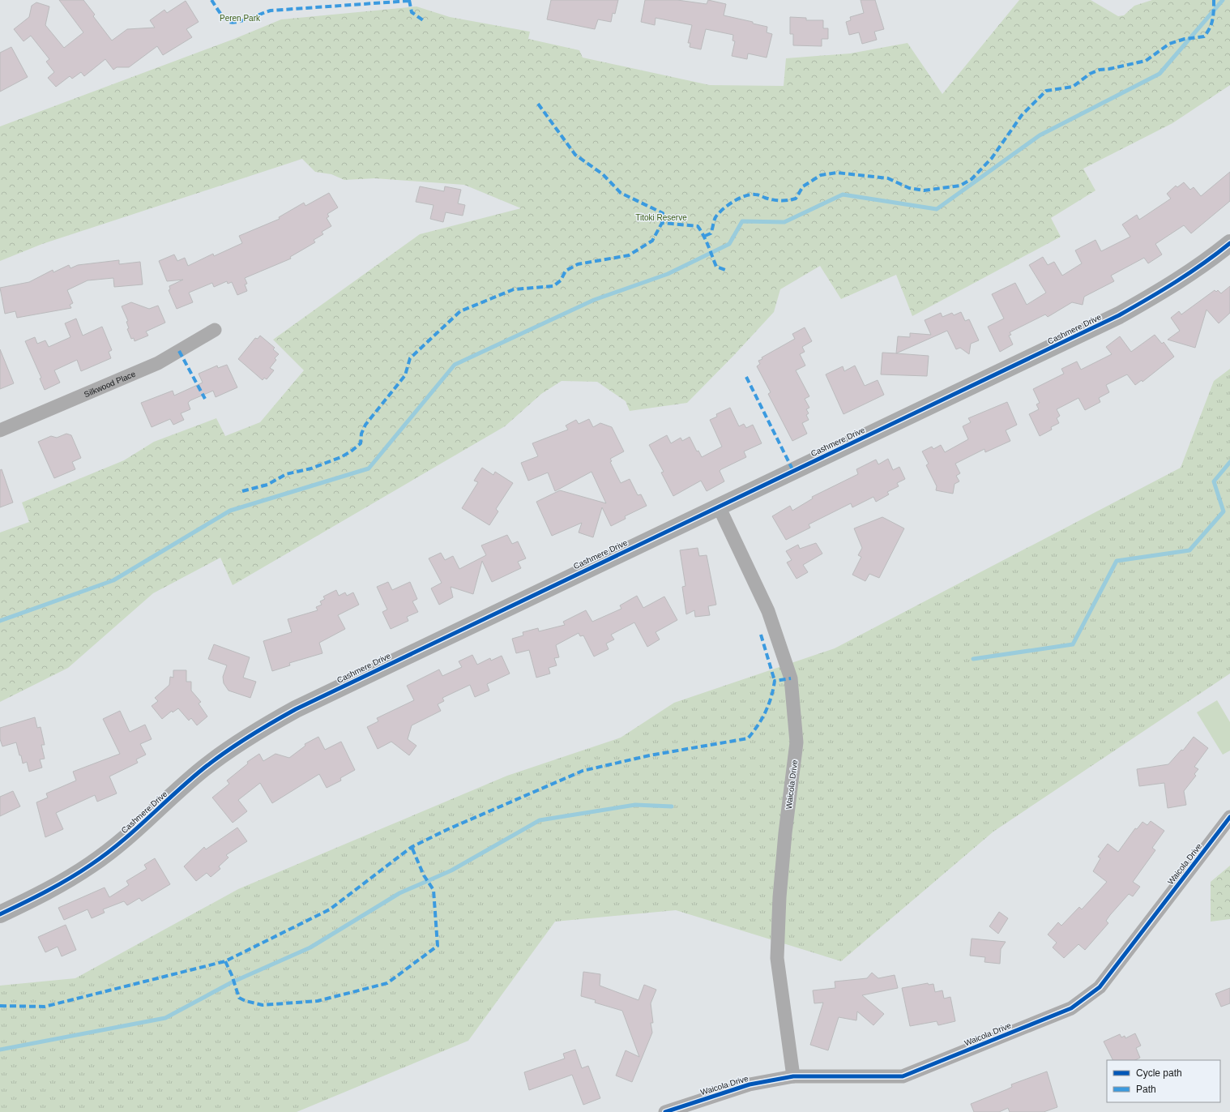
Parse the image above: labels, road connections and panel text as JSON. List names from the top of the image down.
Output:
{
  "streets": {
    "street": ["Cashmere Drive", "Silkwood Place", "Waicola Drive"]
  },
  "crossings": [
    ["Cashmere Drive", "Waicola Drive"]
  ],
  "parks": ["Peren Park", "Titoki Reserve"],
  "legend": ["Cycle path", "Path"]
}
